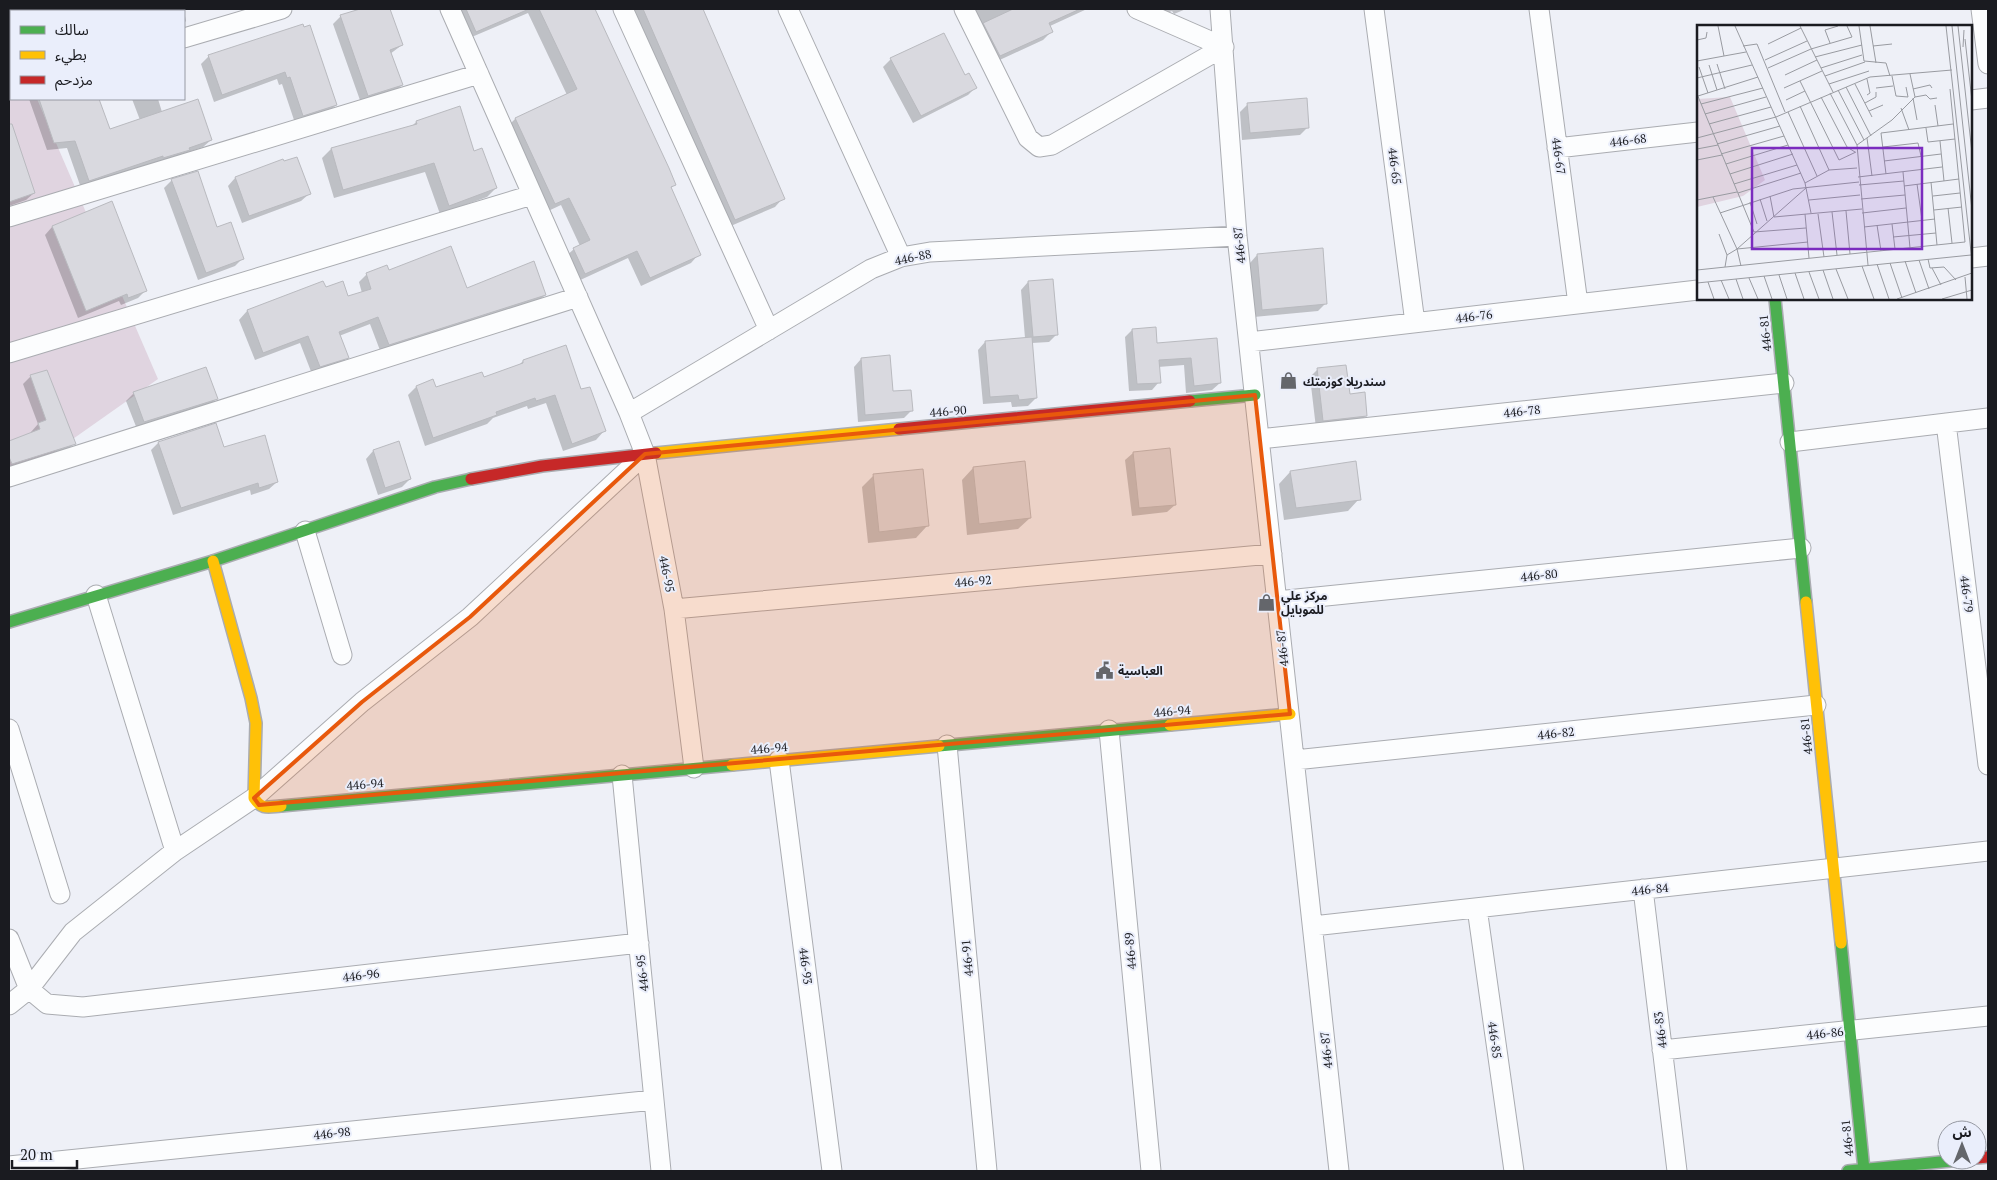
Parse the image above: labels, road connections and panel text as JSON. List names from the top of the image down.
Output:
{
  "streets": {
    "street": [
      "446-68",
      "446-67",
      "446-65",
      "446-87",
      "446-88",
      "446-76",
      "446-81",
      "446-90",
      "446-78",
      "446-95",
      "446-80",
      "446-92",
      "446-79",
      "446-94",
      "446-82",
      "446-84",
      "446-89",
      "446-91",
      "446-93",
      "446-96",
      "446-83",
      "446-86",
      "446-85",
      "446-98"
    ]
  },
  "crossings": [
    ["446-68", "446-67"],
    ["446-67", "446-76"],
    ["446-65", "446-76"],
    ["446-87", "446-88"],
    ["446-87", "446-76"],
    ["446-87", "446-90"],
    ["446-87", "446-78"],
    ["446-87", "446-80"],
    ["446-87", "446-92"],
    ["446-87", "446-94"],
    ["446-87", "446-82"],
    ["446-87", "446-84"],
    ["446-88", "446-95"],
    ["446-81", "446-78"],
    ["446-81", "446-80"],
    ["446-81", "446-82"],
    ["446-81", "446-84"],
    ["446-81", "446-86"],
    ["446-90", "446-95"],
    ["446-95", "446-92"],
    ["446-95", "446-94"],
    ["446-95", "446-96"],
    ["446-95", "446-98"],
    ["446-94", "446-89"],
    ["446-94", "446-91"],
    ["446-94", "446-93"],
    ["446-84", "446-83"],
    ["446-84", "446-85"],
    ["446-83", "446-86"]
  ],
  "places": {
    "shop": ["سندريلا كوزمتك", "مركز علي للموبايل"],
    "public building": ["العباسية"]
  },
  "legend": ["سالك", "بطيء", "مزدحم"],
  "scale_bar": "20 m",
  "north": "top"
}
